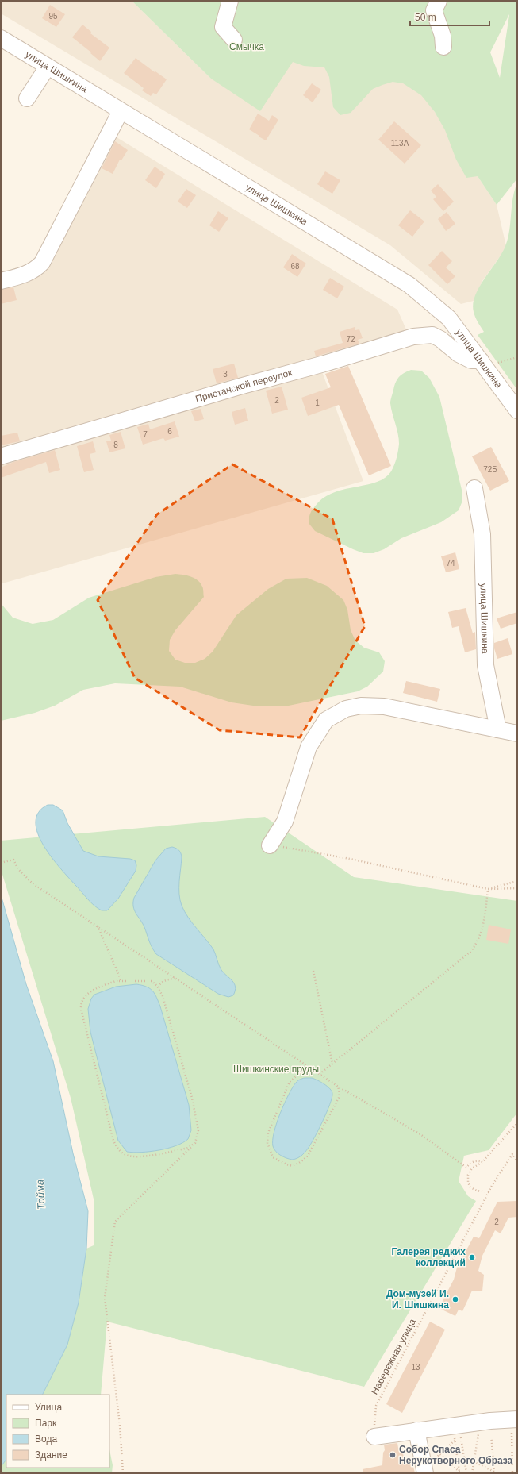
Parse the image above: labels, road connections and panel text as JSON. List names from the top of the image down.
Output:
{
  "streets": {
    "street": ["улица Шишкина", "Пристанской переулок"],
    "path": ["Набережная улица"]
  },
  "crossings": [
    ["улица Шишкина", "Пристанской переулок"]
  ],
  "water": ["Тойма"],
  "parks": ["Смычка", "Шишкинские пруды"],
  "places": ["Галерея редких коллекций", "Дом-музей И. И. Шишкина", "Собор Спаса Нерукотворного Образа"],
  "house_numbers": [
    "95",
    "113А",
    "68",
    "72",
    "3",
    "2",
    "1",
    "6",
    "7",
    "8",
    "72Б",
    "74",
    "2",
    "13"
  ],
  "legend": [
    "Улица",
    "Парк",
    "Вода",
    "Здание"
  ],
  "scale_bar": "50 m"
}
